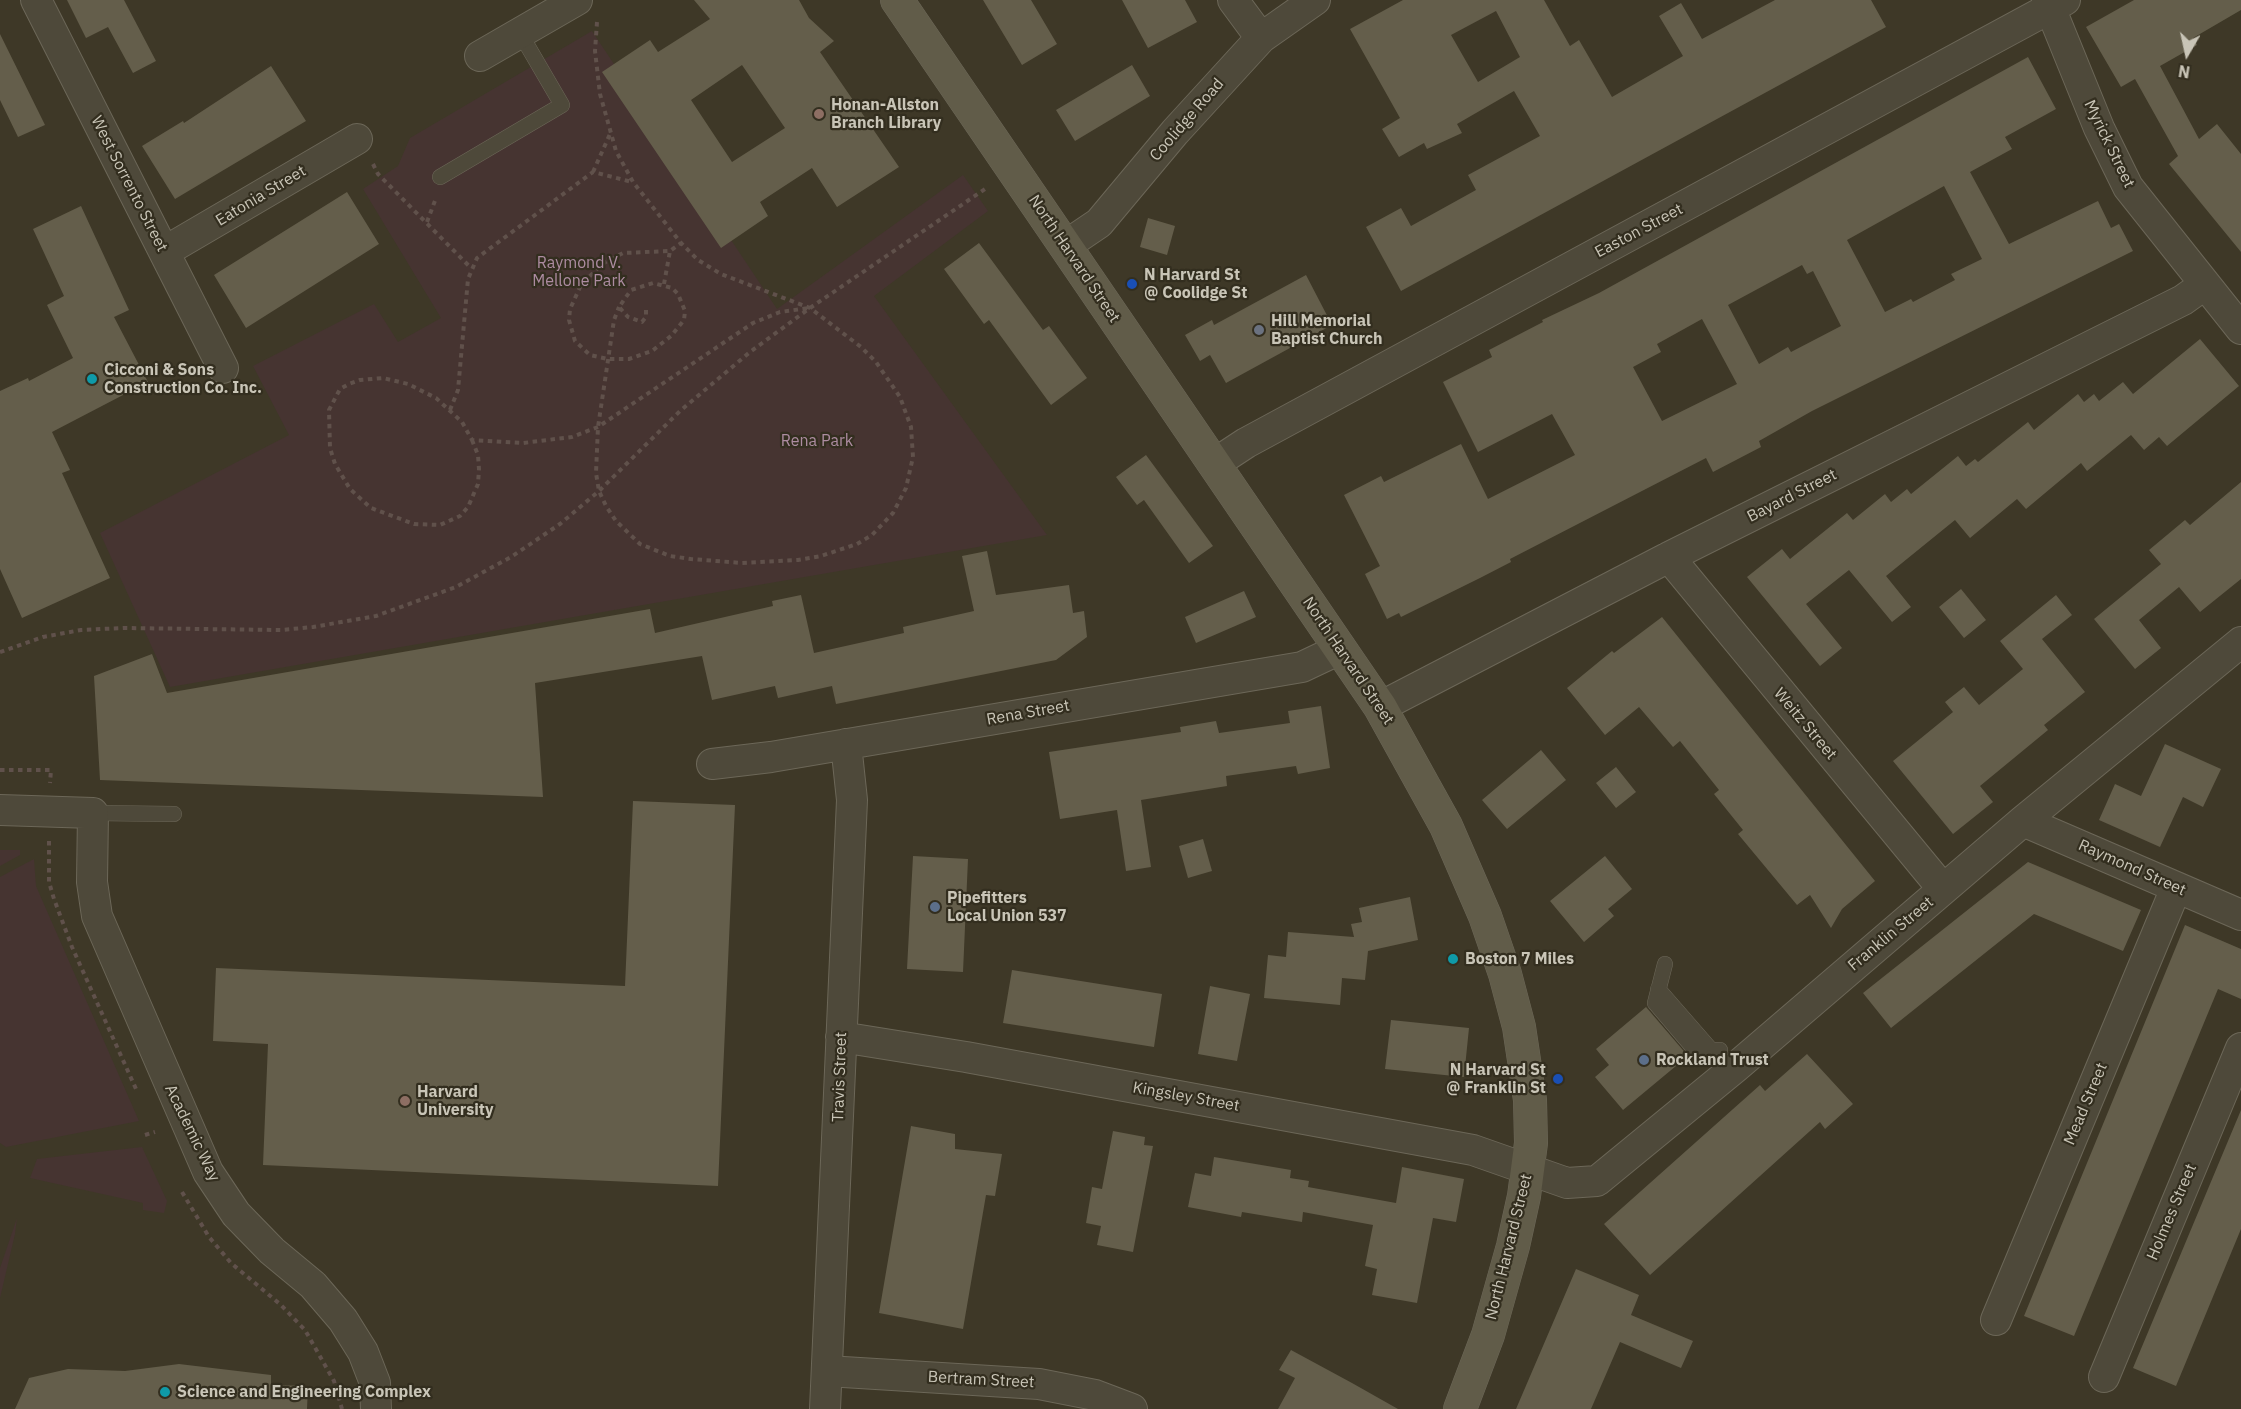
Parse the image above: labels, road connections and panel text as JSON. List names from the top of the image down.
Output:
{
  "streets": {
    "main road": ["North Harvard Street"],
    "street": [
      "Coolidge Road",
      "Myrick Street",
      "West Sorrento Street",
      "Eatonia Street",
      "Easton Street",
      "Bayard Street",
      "Rena Street",
      "Weitz Street",
      "Raymond Street",
      "Franklin Street",
      "Travis Street",
      "Kingsley Street",
      "Mead Street",
      "Academic Way",
      "Holmes Street",
      "Bertram Street"
    ]
  },
  "crossings": [
    ["Coolidge Road", "North Harvard Street"],
    ["Myrick Street", "Easton Street"],
    ["Myrick Street", "Bayard Street"],
    ["West Sorrento Street", "Eatonia Street"],
    ["Easton Street", "North Harvard Street"],
    ["North Harvard Street", "Bayard Street"],
    ["North Harvard Street", "Rena Street"],
    ["North Harvard Street", "Franklin Street"],
    ["North Harvard Street", "Kingsley Street"],
    ["Bayard Street", "Weitz Street"],
    ["Rena Street", "Travis Street"],
    ["Weitz Street", "Franklin Street"],
    ["Raymond Street", "Franklin Street"],
    ["Raymond Street", "Mead Street"],
    ["Franklin Street", "Kingsley Street"],
    ["Travis Street", "Kingsley Street"],
    ["Travis Street", "Bertram Street"]
  ],
  "parks": ["Raymond V. Mellone Park", "Rena Park"],
  "places": [
    "Honan-Allston Branch Library",
    "N Harvard St @ Coolidge St",
    "Hill Memorial Baptist Church",
    "Cicconi & Sons Construction Co. Inc.",
    "Pipefitters Local Union 537",
    "Boston 7 Miles",
    "Rockland Trust",
    "N Harvard St @ Franklin St",
    "Harvard University",
    "Science and Engineering Complex"
  ],
  "north": "bottom"
}
